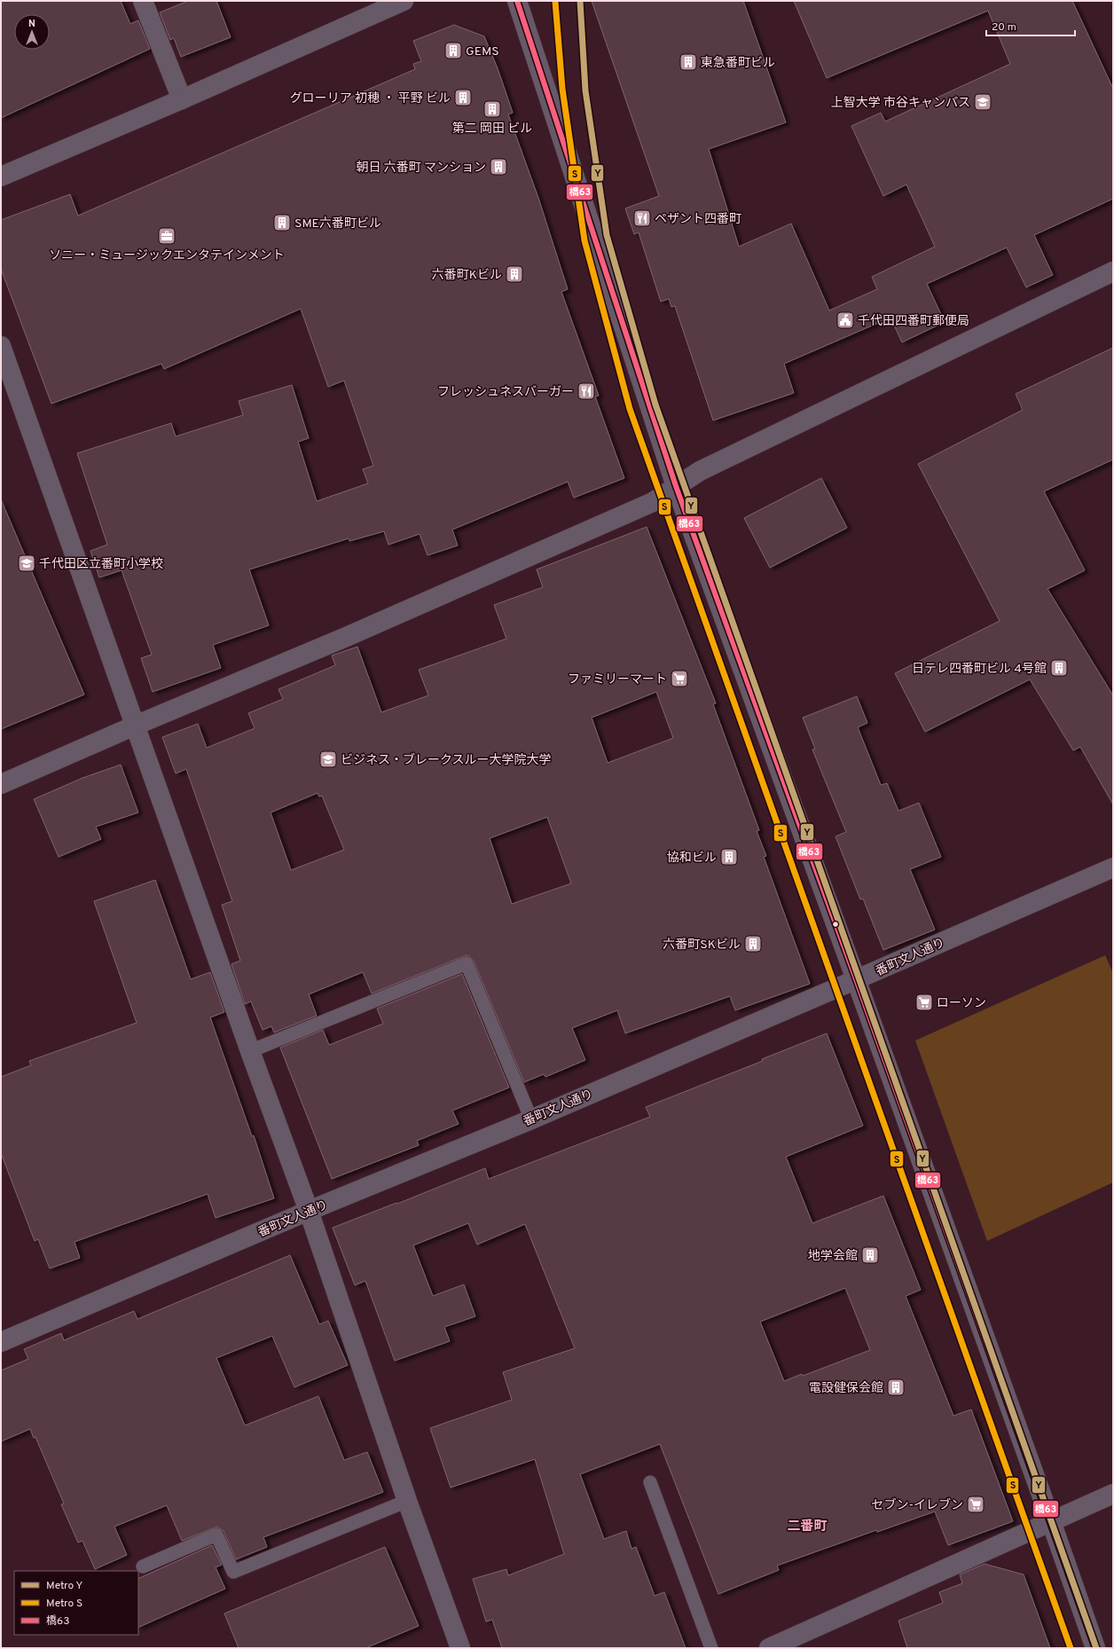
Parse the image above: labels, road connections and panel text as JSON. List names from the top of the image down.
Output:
{
  "streets": {
    "street": ["番町文人通り"]
  },
  "districts": ["二番町"],
  "places": {
    "building": [
      "GEMS",
      "東急番町ビル",
      "グローリア 初穂 ・ 平野 ビル",
      "第二 岡田 ビル",
      "朝日 六番町 マンション",
      "SME六番町ビル",
      "六番町Kビル",
      "日テレ四番町ビル 4号館",
      "協和ビル",
      "六番町SKビル",
      "地学会館",
      "電設健保会館"
    ],
    "school or university": ["上智大学 市谷キャンパス", "千代田区立番町小学校", "ビジネス・ブレークスルー大学院大学"],
    "restaurant": ["ペザント四番町", "フレッシュネスバーガー"],
    "office": ["ソニー・ミュージックエンタテインメント"],
    "public building": ["千代田四番町郵便局"],
    "supermarket": ["ファミリーマート", "ローソン", "セブン-イレブン"]
  },
  "lines": ["metro line Y", "transit line 橋63", "metro line S"],
  "legend": ["Metro Y", "Metro S", "橋63"],
  "scale_bar": "20 m",
  "north": "top"
}
